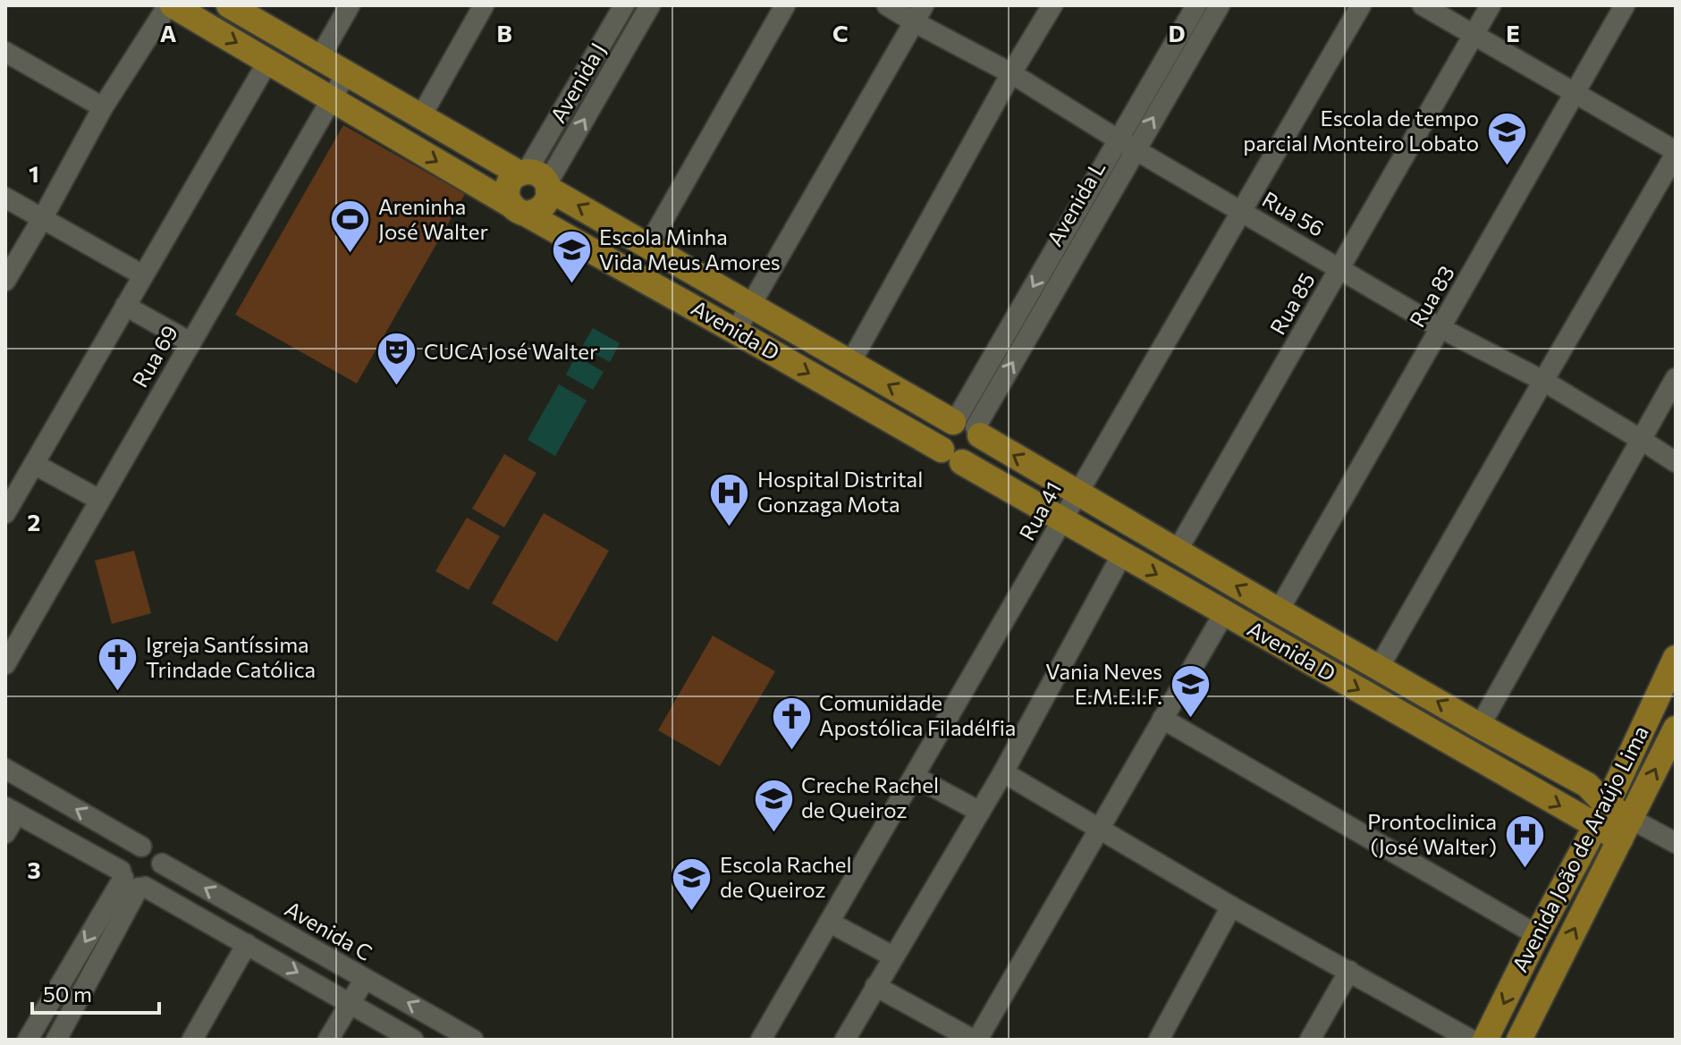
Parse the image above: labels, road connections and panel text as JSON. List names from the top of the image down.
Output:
{
  "streets": {
    "main road": ["Avenida D", "Avenida João de Araújo Lima"],
    "street": [
      "Avenida J",
      "Avenida L",
      "Rua 56",
      "Rua 83",
      "Rua 85",
      "Rua 69",
      "Rua 41",
      "Avenida C"
    ]
  },
  "crossings": [
    ["Avenida J", "Avenida D"],
    ["Avenida L", "Rua 56"],
    ["Avenida L", "Avenida D"],
    ["Rua 56", "Rua 83"],
    ["Rua 56", "Rua 85"],
    ["Rua 56", "Rua 41"],
    ["Rua 83", "Avenida D"],
    ["Rua 85", "Avenida D"],
    ["Avenida D", "Rua 69"],
    ["Avenida D", "Rua 41"],
    ["Avenida D", "Avenida João de Araújo Lima"]
  ],
  "places": {
    "school or university": [
      "Escola de tempo parcial Monteiro Lobato",
      "Escola Minha Vida Meus Amores",
      "Vania Neves E.M.E.I.F.",
      "Creche Rachel de Queiroz",
      "Escola Rachel de Queiroz"
    ],
    "sports": ["Areninha José Walter"],
    "theatre": ["CUCA José Walter"],
    "hospital": ["Hospital Distrital Gonzaga Mota", "Prontoclinica (José Walter)"],
    "church": ["Igreja Santíssima Trindade Católica", "Comunidade Apostólica Filadélfia"]
  },
  "scale_bar": "50 m",
  "grid": {
    "columns": [
      "A",
      "B",
      "C",
      "D",
      "E"
    ],
    "rows": ["1", "2", "3"]
  }
}
